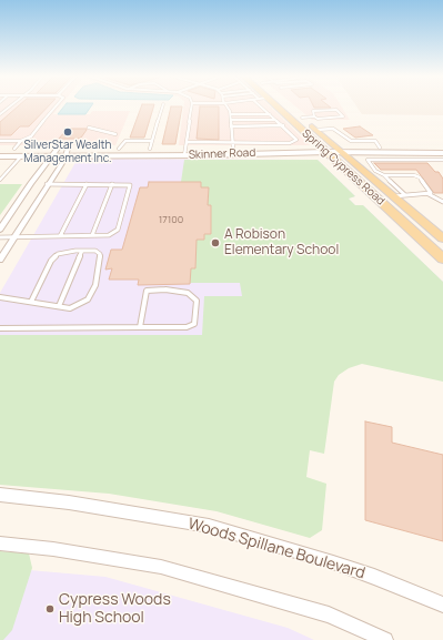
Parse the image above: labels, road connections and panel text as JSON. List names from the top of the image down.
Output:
{
  "streets": {
    "main road": ["Spring Cypress Road"],
    "street": ["Skinner Road", "Woods Spillane Boulevard"]
  },
  "crossings": [
    ["Skinner Road", "Spring Cypress Road"]
  ],
  "places": ["SilverStar Wealth Management Inc.", "A Robison Elementary School", "Cypress Woods High School"],
  "house_numbers": ["17100"]
}
